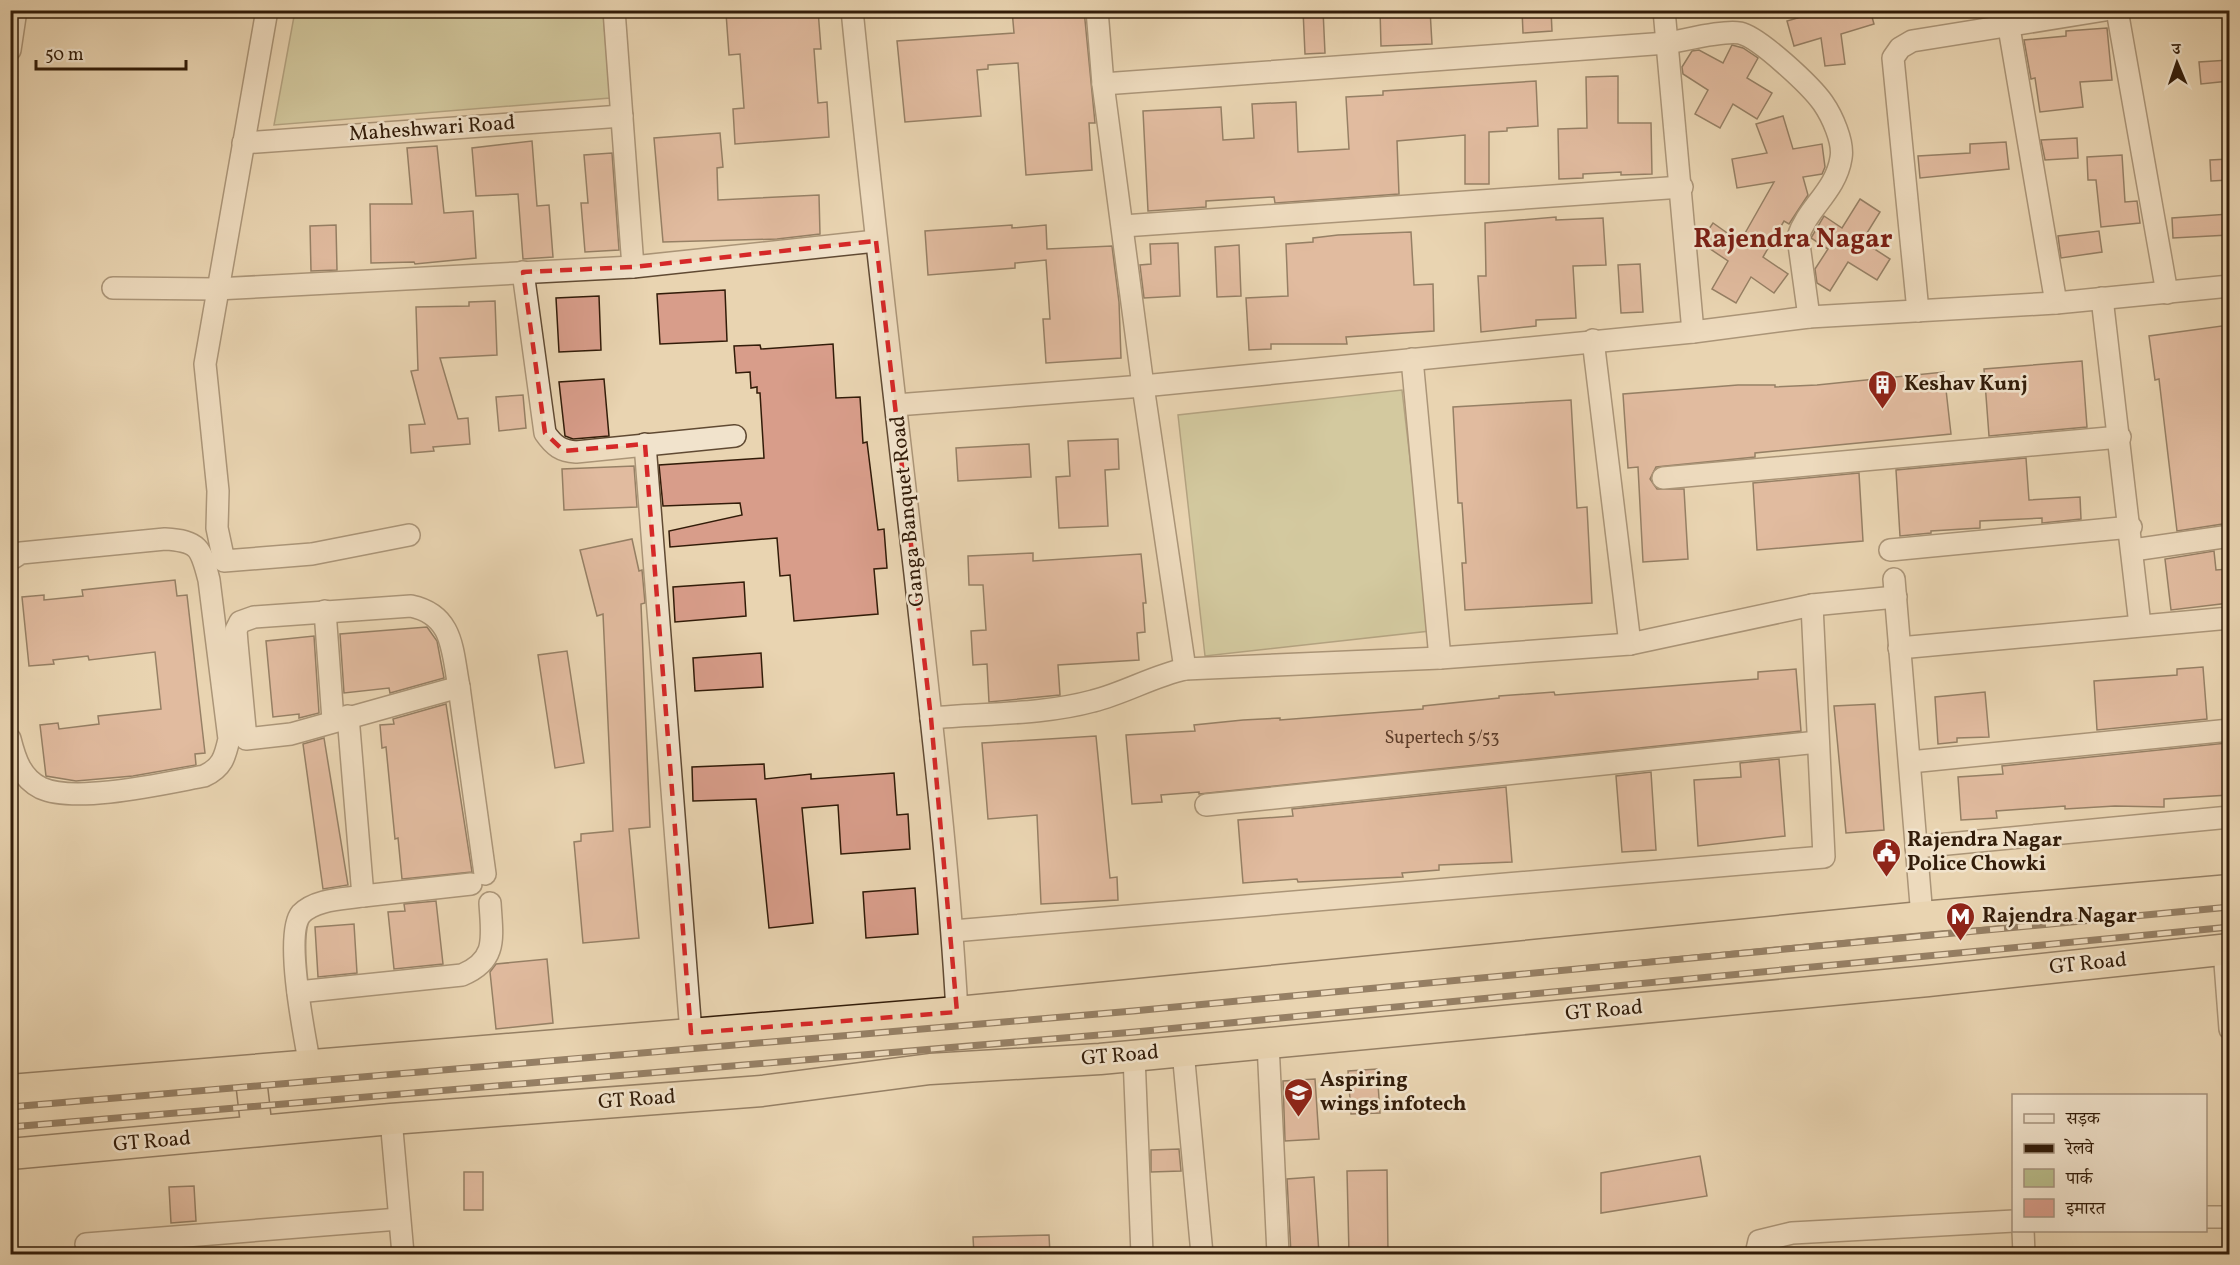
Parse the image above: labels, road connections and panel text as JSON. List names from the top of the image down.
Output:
{
  "streets": {
    "highway": ["GT Road"],
    "street": ["Maheshwari Road", "Ganga Banquet Road"]
  },
  "districts": ["Rajendra Nagar"],
  "places": {
    "building": ["Keshav Kunj"],
    "public building": ["Rajendra Nagar Police Chowki"],
    "metro station": ["Rajendra Nagar"],
    "school or university": ["Aspiring wings infotech"]
  },
  "house_numbers": ["Supertech 5/53"],
  "legend": [
    "सड़क",
    "रेलवे",
    "पार्क",
    "इमारत"
  ],
  "scale_bar": "50 m",
  "north": "top"
}
